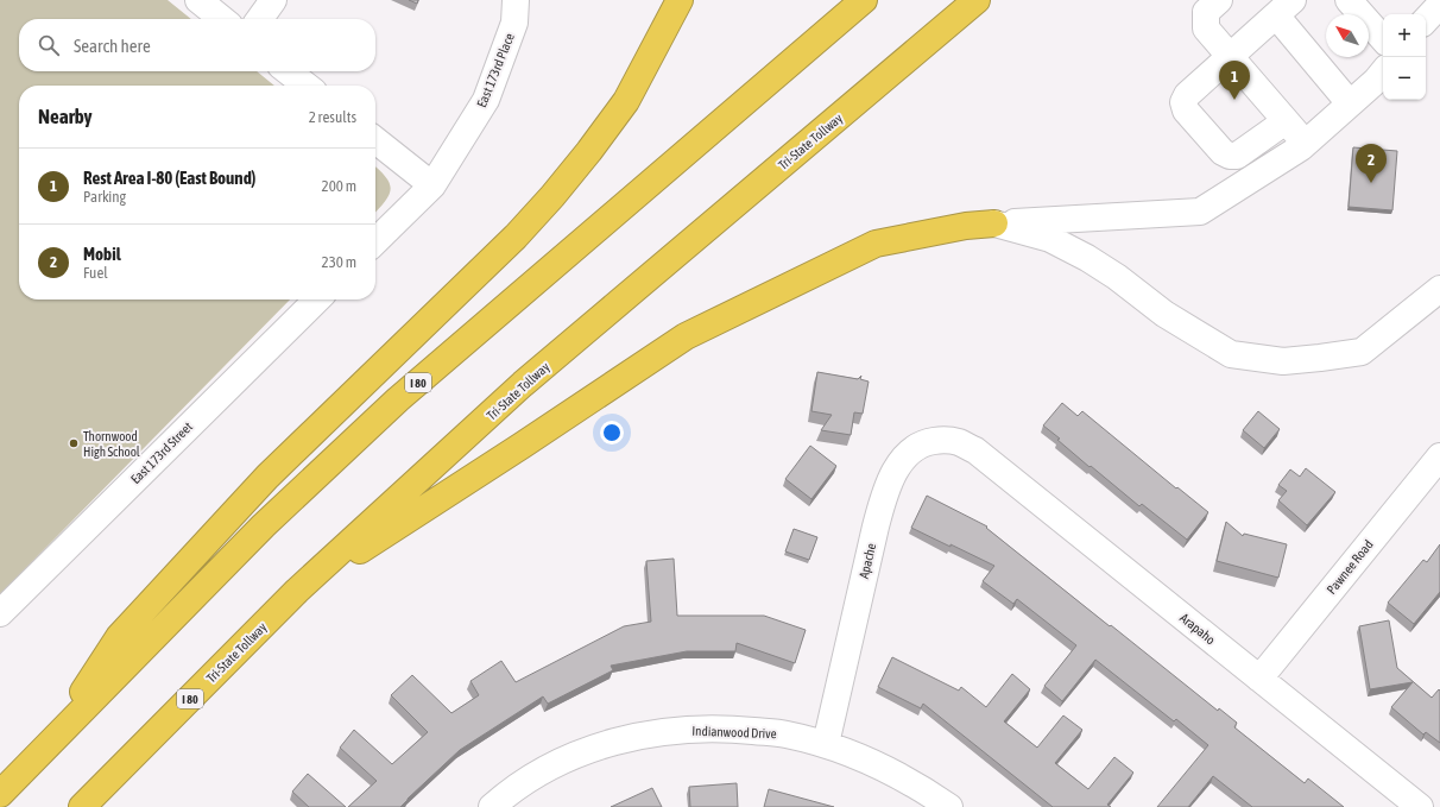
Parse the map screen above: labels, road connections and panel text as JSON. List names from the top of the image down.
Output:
{
  "streets": {
    "highway": ["Tri-State Tollway", "I 80"],
    "street": [
      "East 173rd Place",
      "East 173rd Street",
      "Apache",
      "Pawnee Road",
      "Arapaho",
      "Indianwood Drive"
    ]
  },
  "crossings": [
    ["Apache", "Arapaho"],
    ["Apache", "Indianwood Drive"],
    ["Pawnee Road", "Arapaho"]
  ],
  "places": ["Thornwood High School"],
  "north": "top left",
  "page": {
    "map_buttons": ["+", "−"],
    "search": "Search here",
    "pins": ["1", "2"],
    "heading": ["Nearby", "2 results"],
    "list": [
      {
        "mark": "1",
        "name": "Rest Area I-80 (East Bound)",
        "note": "Parking",
        "value": "200 m"
      },
      {
        "mark": "2",
        "name": "Mobil",
        "note": "Fuel",
        "value": "230 m"
      }
    ]
  }
}
